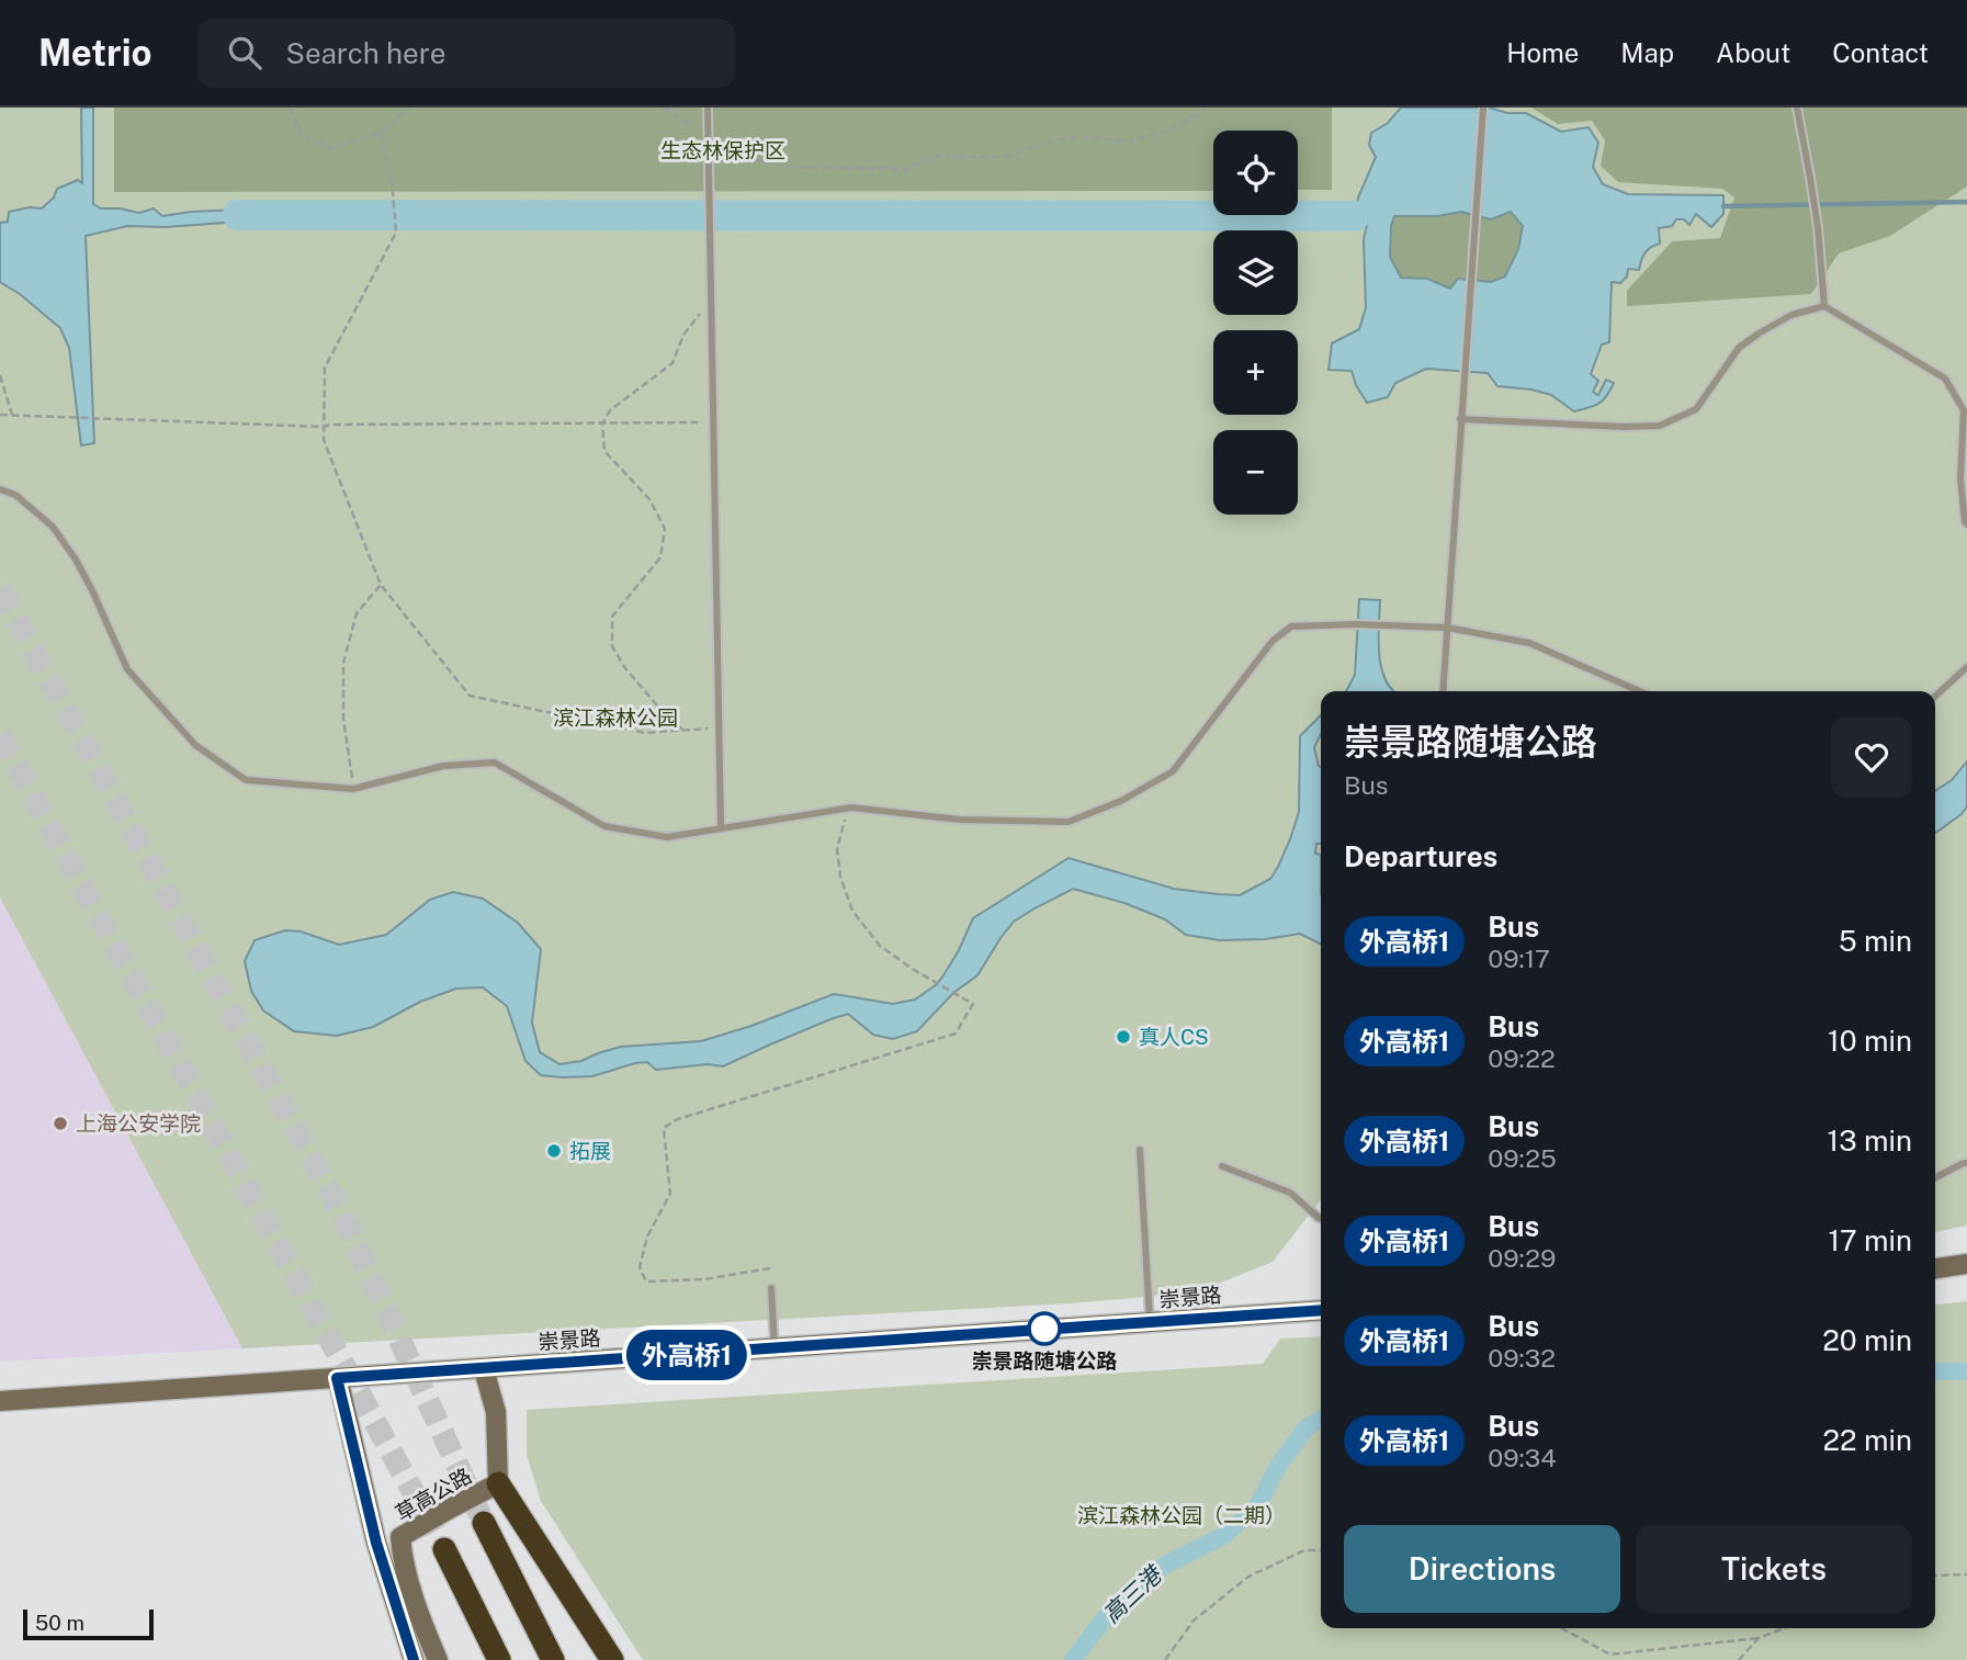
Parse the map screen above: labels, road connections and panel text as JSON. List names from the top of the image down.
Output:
{
  "streets": {
    "street": ["崇景路", "草高公路"]
  },
  "crossings": [
    ["崇景路", "草高公路"]
  ],
  "water": ["高三港"],
  "parks": ["生态林保护区", "滨江森林公园", "滨江森林公园（二期）"],
  "places": [
    "真人CS",
    "上海公安学院",
    "拓展",
    "崇景路随塘公路"
  ],
  "lines": ["bus line 外高桥1"],
  "scale_bar": "50 m",
  "page": {
    "header": "Metrio",
    "search": "Search here",
    "nav": [
      "Home",
      "Map",
      "About",
      "Contact"
    ],
    "on_map": "外高桥1",
    "map_buttons": ["+", "−"],
    "heading": [
      ["崇景路随塘公路", "Bus"],
      "Departures"
    ],
    "list": [
      {
        "mark": "外高桥1",
        "name": "Bus",
        "note": "09:17",
        "value": "5 min"
      },
      {
        "mark": "外高桥1",
        "name": "Bus",
        "note": "09:22",
        "value": "10 min"
      },
      {
        "mark": "外高桥1",
        "name": "Bus",
        "note": "09:25",
        "value": "13 min"
      },
      {
        "mark": "外高桥1",
        "name": "Bus",
        "note": "09:29",
        "value": "17 min"
      },
      {
        "mark": "外高桥1",
        "name": "Bus",
        "note": "09:32",
        "value": "20 min"
      },
      {
        "mark": "外高桥1",
        "name": "Bus",
        "note": "09:34",
        "value": "22 min"
      }
    ],
    "buttons": ["Directions", "Tickets"],
    "scale": "50 m"
  }
}
